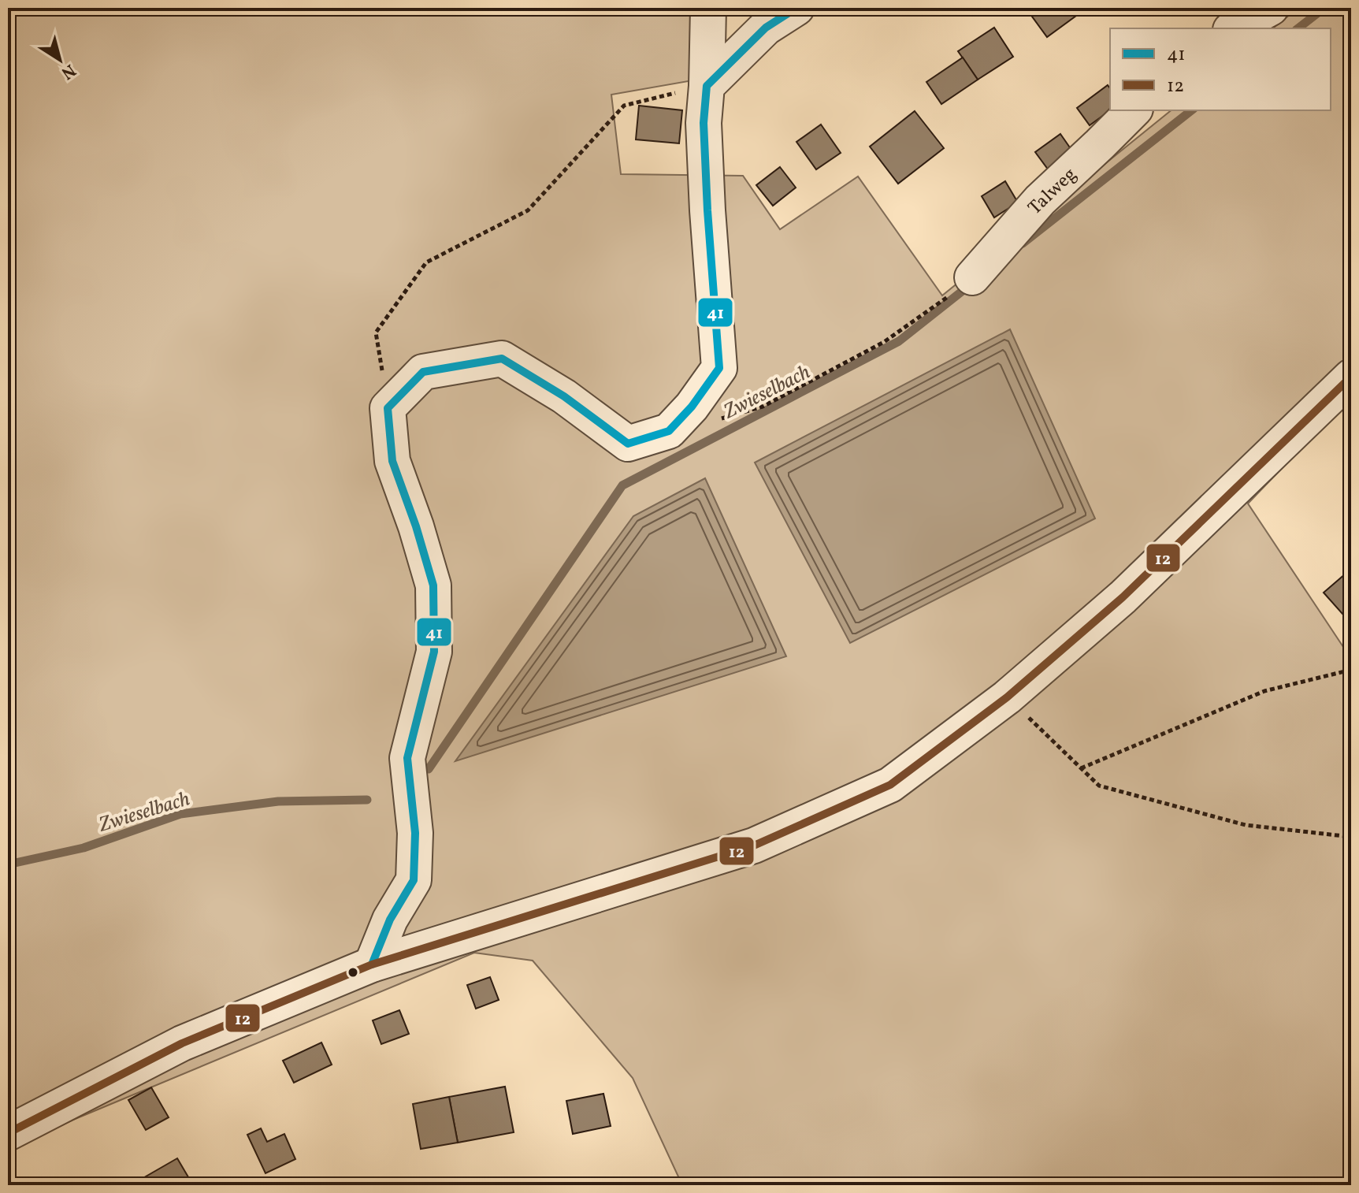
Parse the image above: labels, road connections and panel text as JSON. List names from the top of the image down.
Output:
{
  "streets": {
    "street": ["Talweg"]
  },
  "water": ["Zwieselbach"],
  "lines": ["transit line 41", "transit line 12"],
  "legend": ["41", "12"],
  "north": "bottom right"
}
